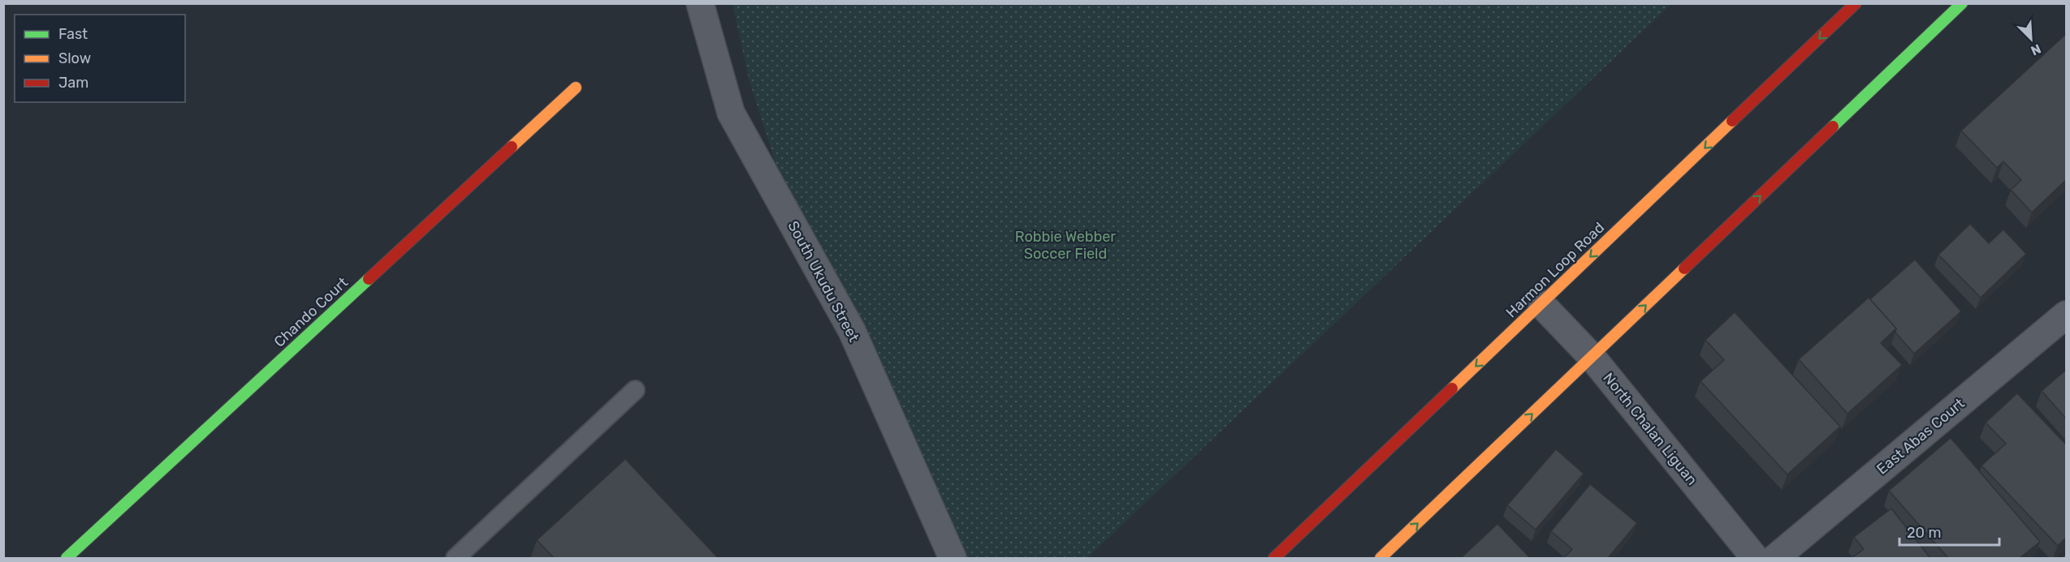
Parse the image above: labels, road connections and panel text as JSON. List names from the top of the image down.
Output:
{
  "streets": {
    "main road": ["Harmon Loop Road", "Chando Court"],
    "street": ["South Ukudu Street", "North Chalan Liguan", "East Abas Court"]
  },
  "crossings": [
    ["Harmon Loop Road", "North Chalan Liguan"]
  ],
  "parks": ["Robbie Webber Soccer Field"],
  "legend": ["Fast", "Slow", "Jam"],
  "scale_bar": "20 m",
  "north": "bottom right"
}
